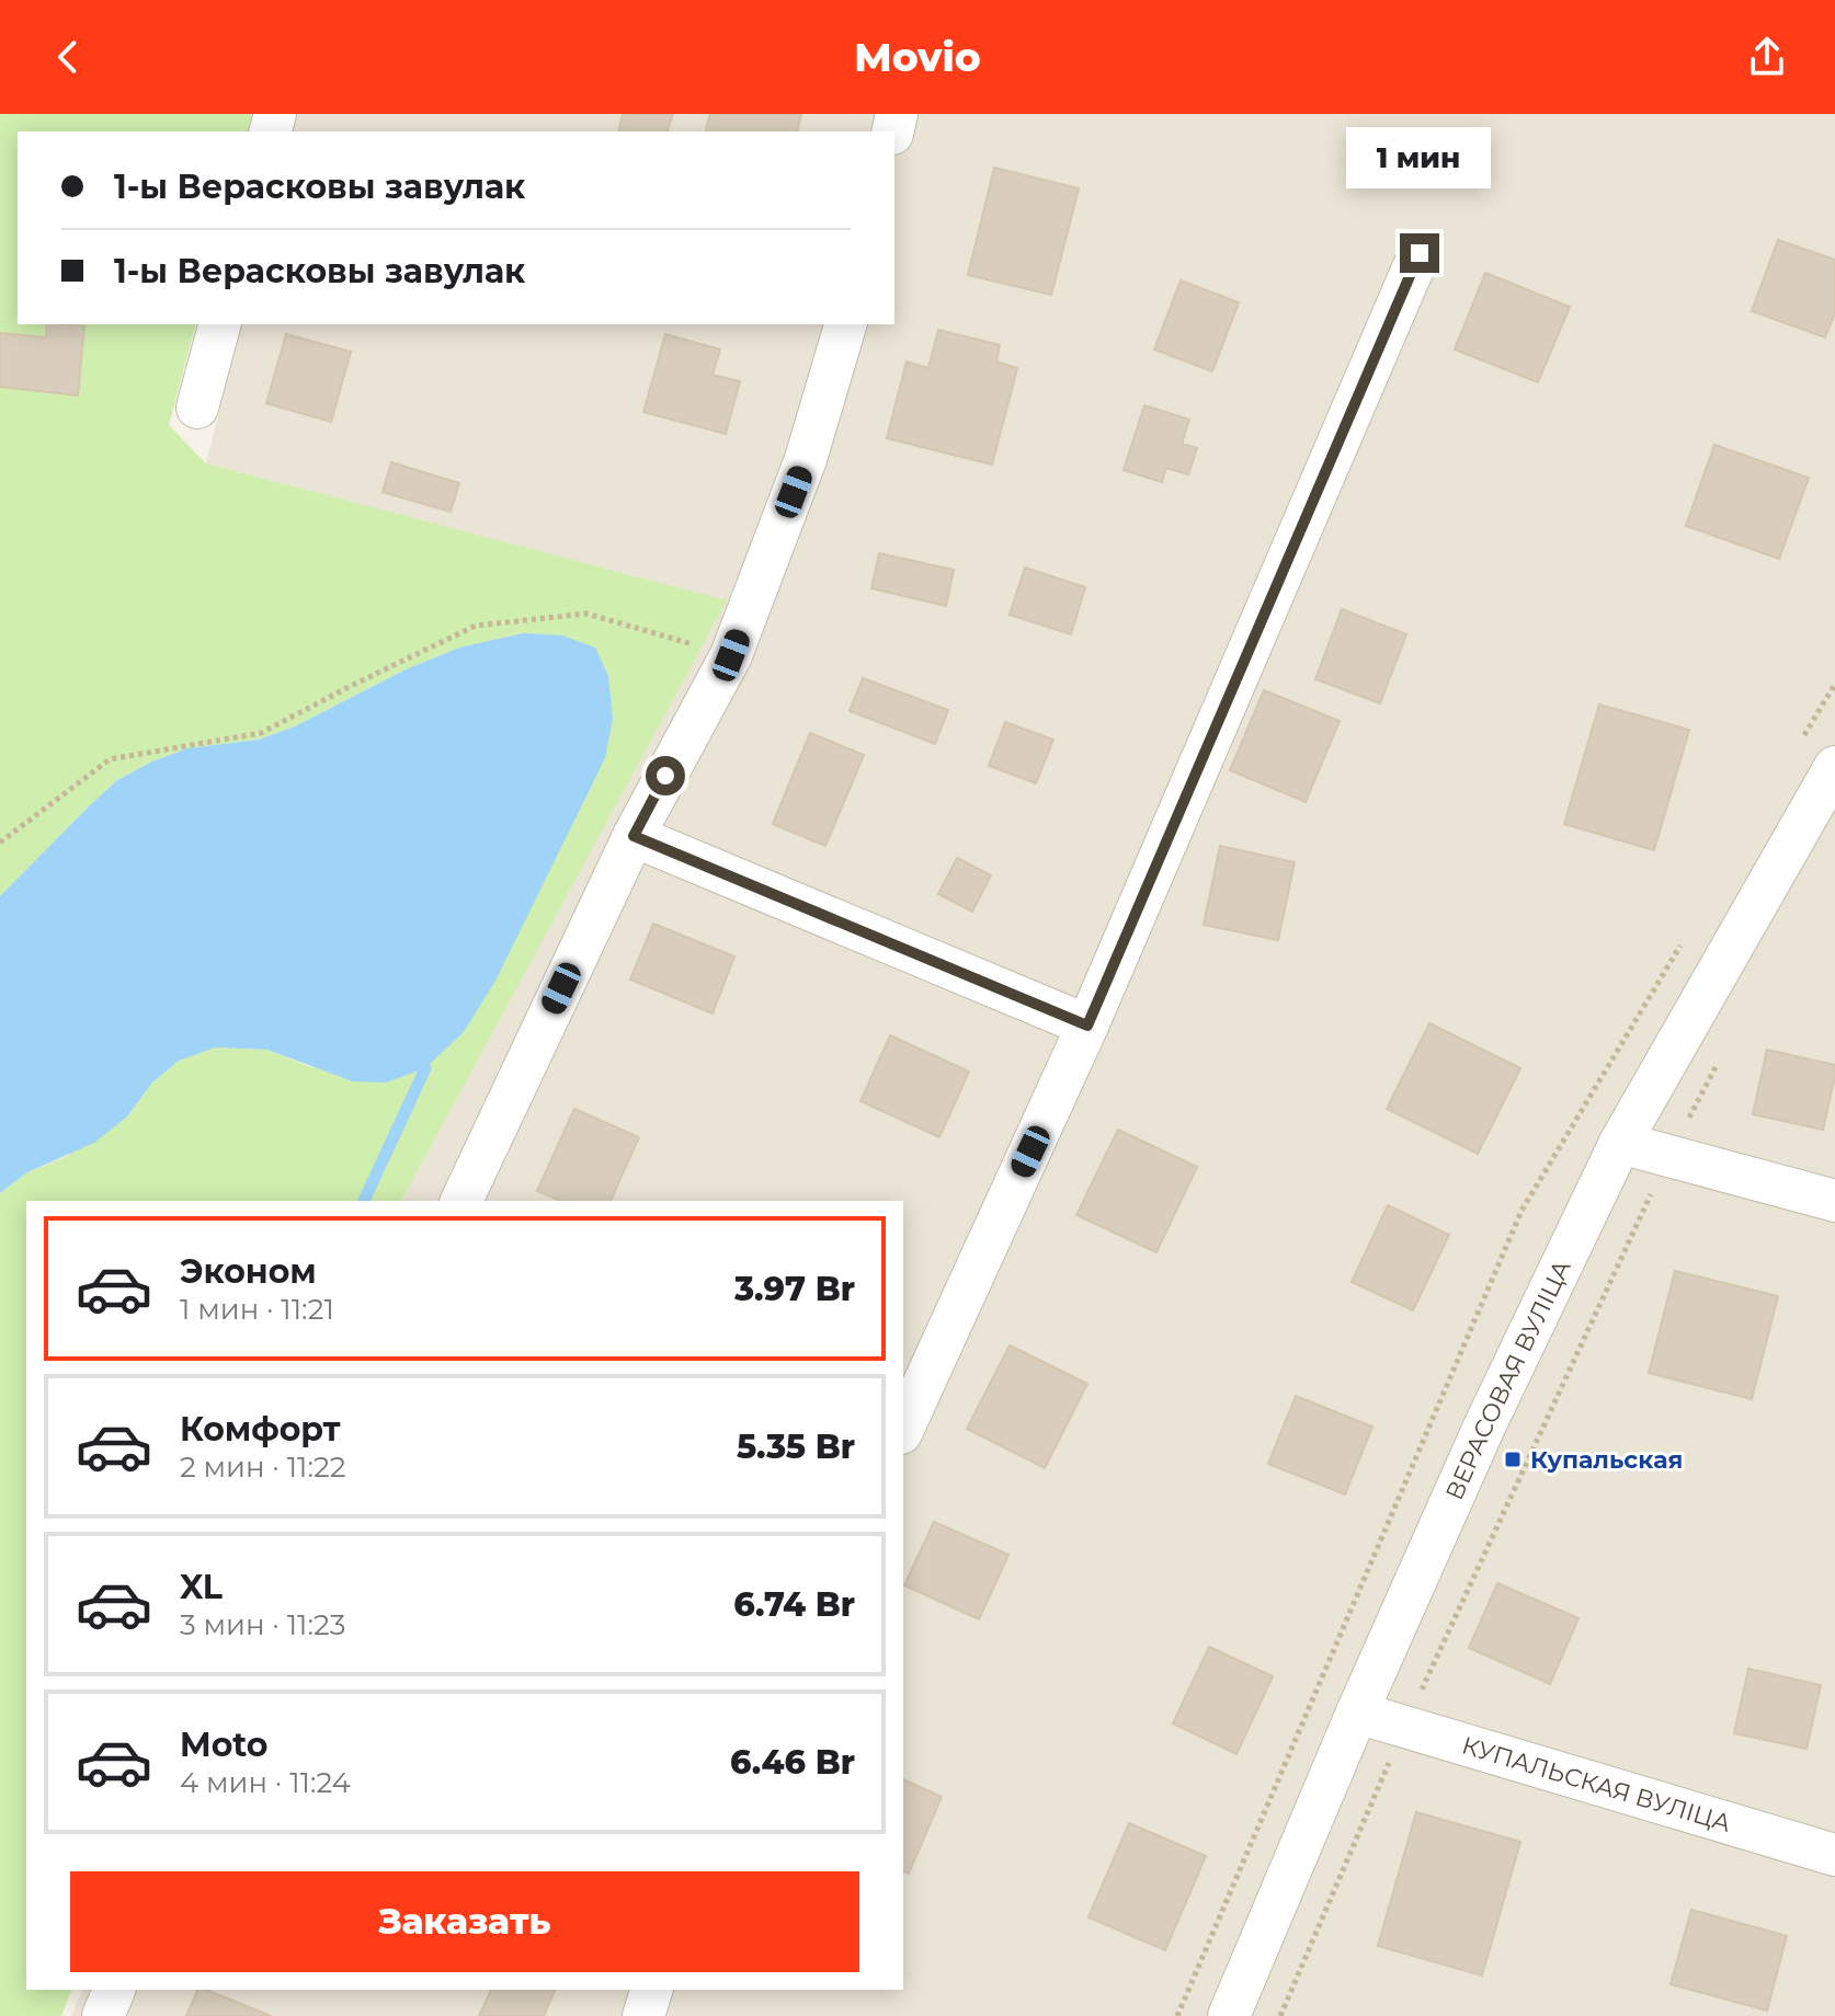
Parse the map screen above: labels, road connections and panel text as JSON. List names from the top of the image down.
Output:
{
  "streets": {
    "street": ["ВЕРАСОВАЯ ВУЛІЦА", "КУПАЛЬСКАЯ ВУЛІЦА"]
  },
  "crossings": [
    ["ВЕРАСОВАЯ ВУЛІЦА", "КУПАЛЬСКАЯ ВУЛІЦА"]
  ],
  "places": {
    "transit": ["Купальская"]
  },
  "page": {
    "header": "Movio",
    "bubble": "1 мин",
    "banner": ["1-ы Верасковы завулак", "1-ы Верасковы завулак"],
    "list": [
      {
        "name": "Эконом",
        "note": "1 мин · 11:21",
        "value": "3.97 Br"
      },
      {
        "name": "Комфорт",
        "note": "2 мин · 11:22",
        "value": "5.35 Br"
      },
      {
        "name": "XL",
        "note": "3 мин · 11:23",
        "value": "6.74 Br"
      },
      {
        "name": "Moto",
        "note": "4 мин · 11:24",
        "value": "6.46 Br"
      }
    ],
    "buttons": "Заказать"
  }
}
